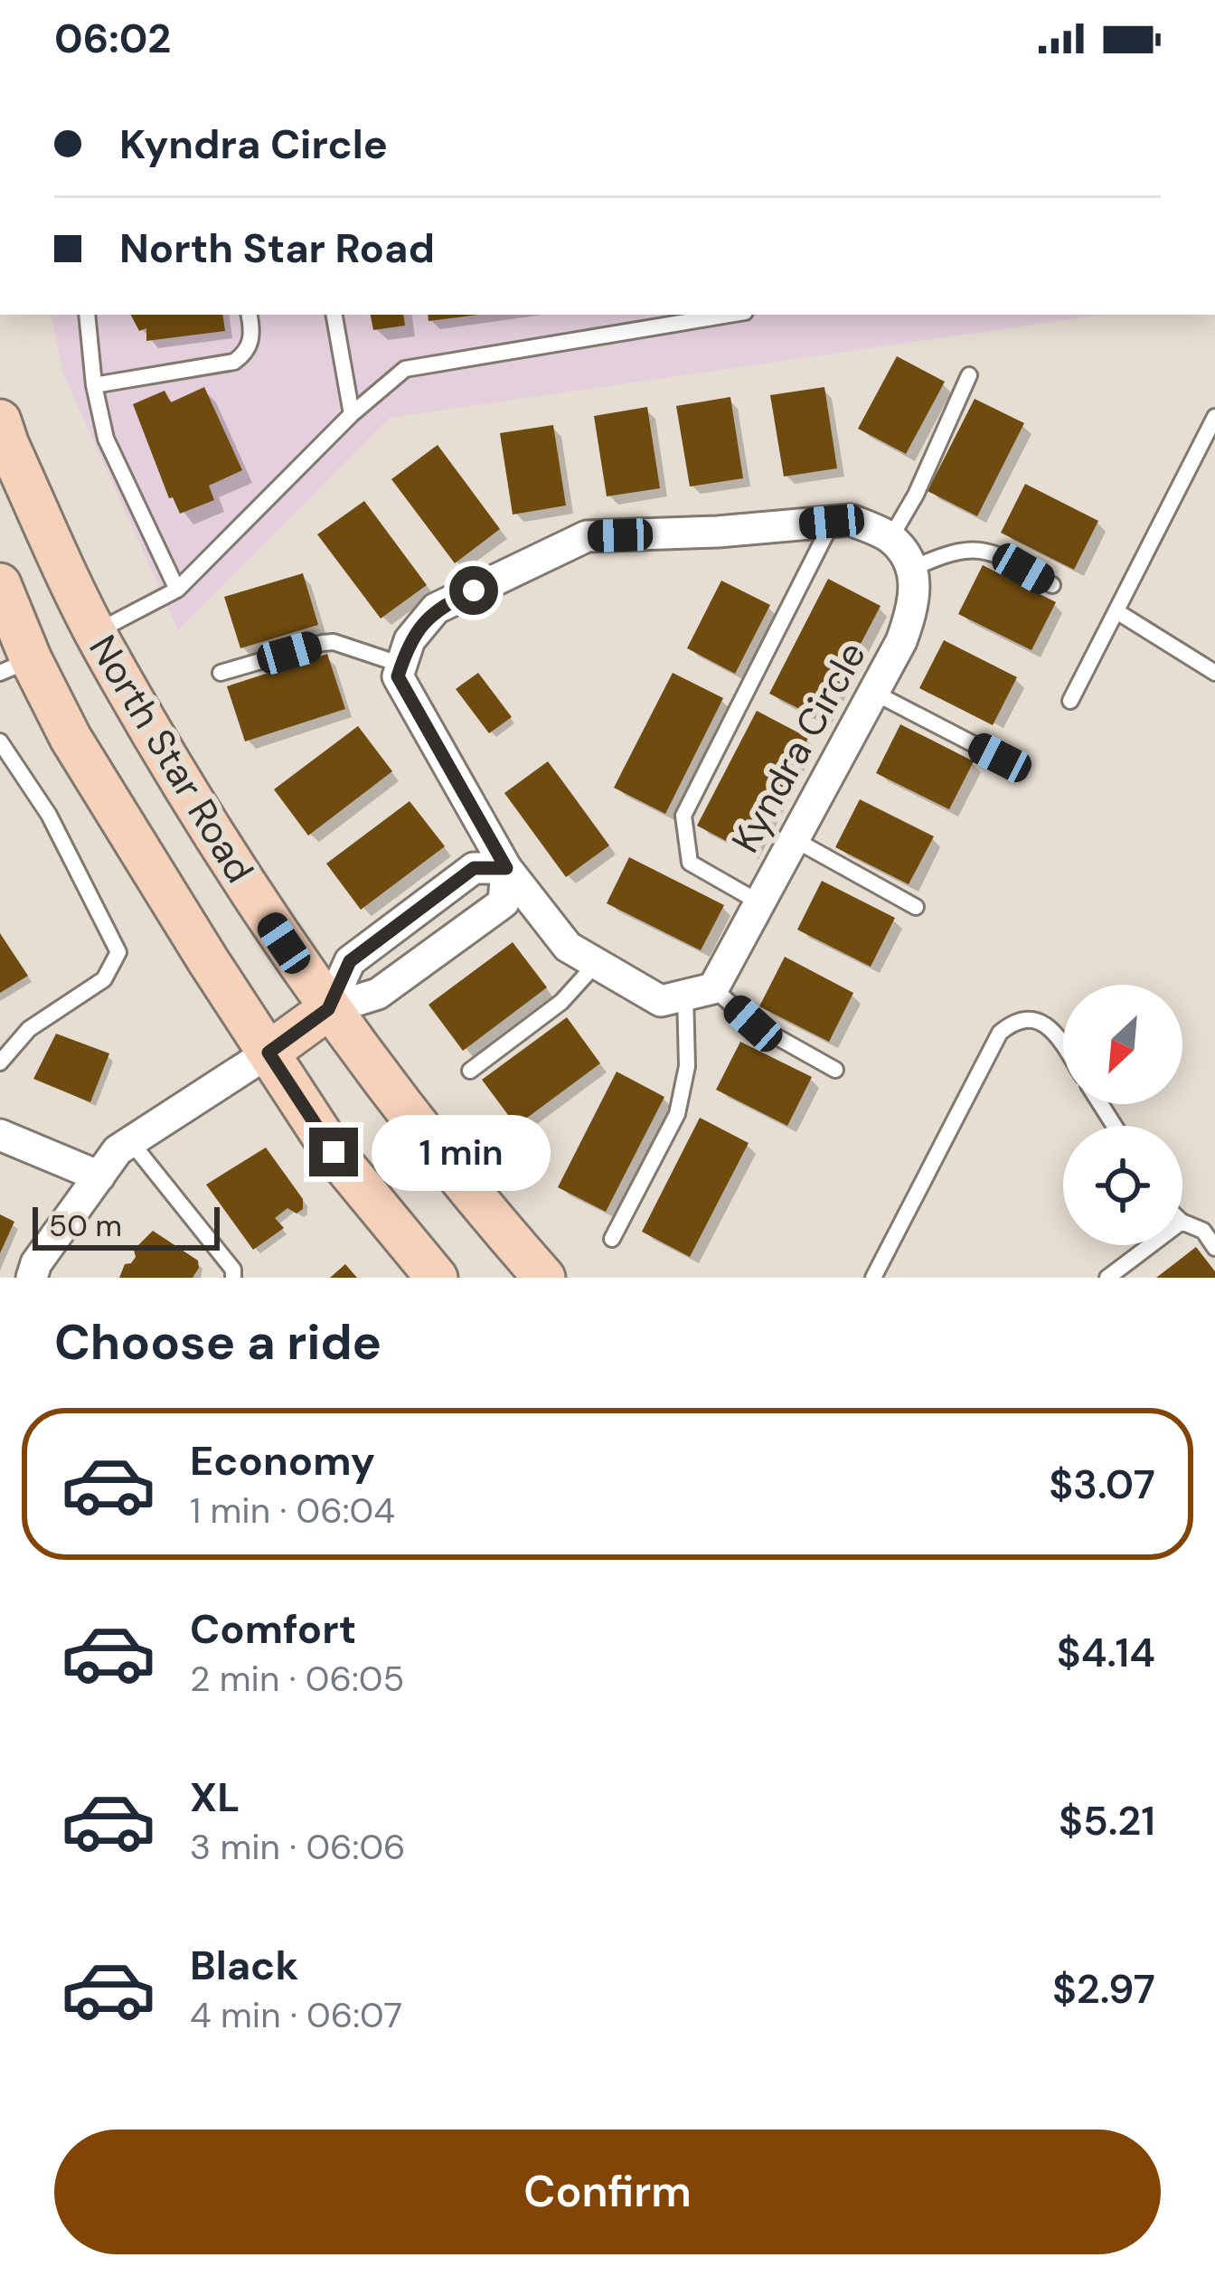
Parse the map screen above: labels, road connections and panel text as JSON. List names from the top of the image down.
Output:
{
  "streets": {
    "main road": ["North Star Road"],
    "street": ["Kyndra Circle"]
  },
  "scale_bar": "50 m",
  "north": "bottom left",
  "page": {
    "status": "06:02",
    "banner": ["Kyndra Circle", "North Star Road"],
    "bubble": "1 min",
    "scale": "50 m",
    "heading": "Choose a ride",
    "list": [
      {
        "name": "Economy",
        "note": "1 min · 06:04",
        "value": "$3.07"
      },
      {
        "name": "Comfort",
        "note": "2 min · 06:05",
        "value": "$4.14"
      },
      {
        "name": "XL",
        "note": "3 min · 06:06",
        "value": "$5.21"
      },
      {
        "name": "Black",
        "note": "4 min · 06:07",
        "value": "$2.97"
      }
    ],
    "buttons": "Confirm"
  }
}
